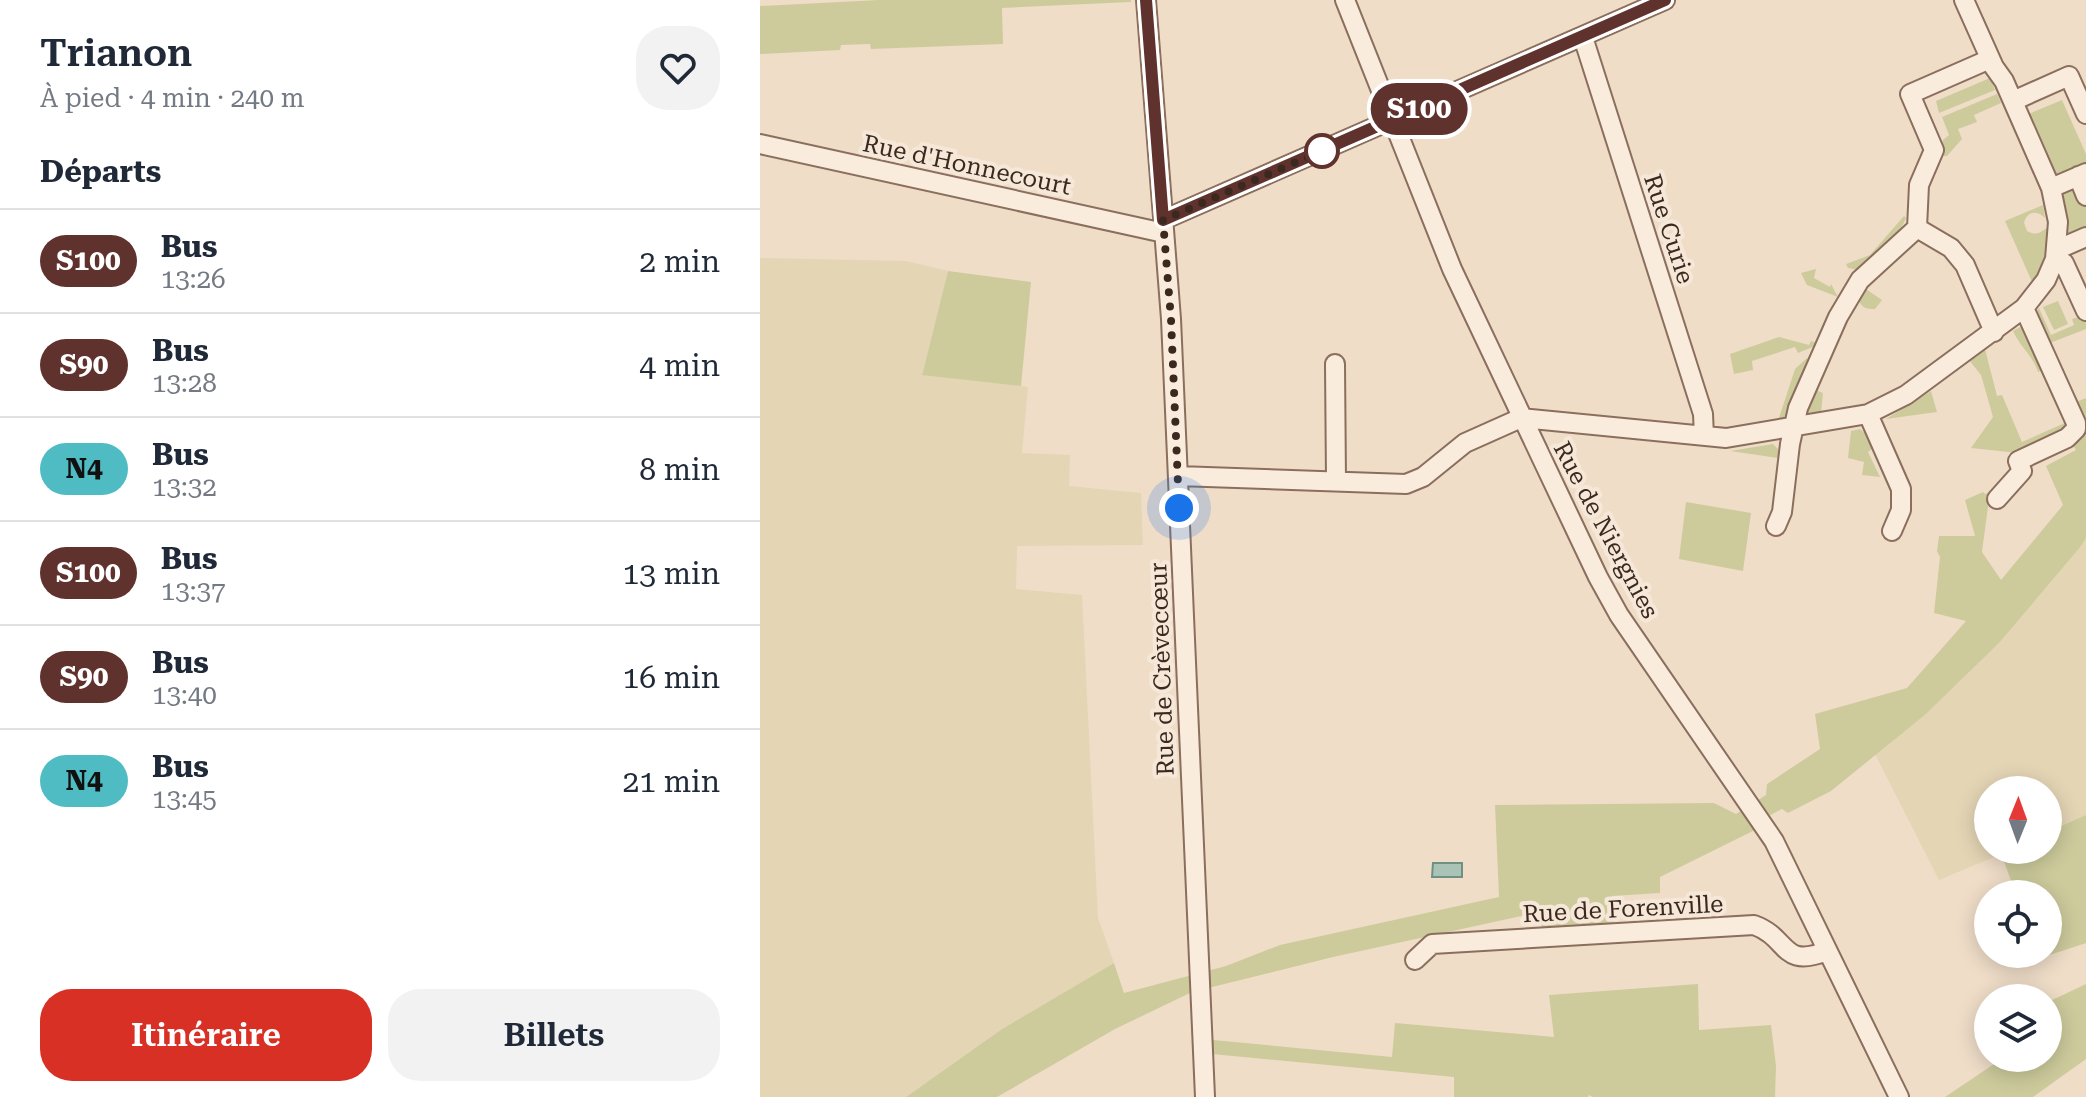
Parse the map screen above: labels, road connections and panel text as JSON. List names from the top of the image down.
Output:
{
  "streets": {
    "street": [
      "Rue d'Honnecourt",
      "Rue Curie",
      "Rue de Niergnies",
      "Rue de Crèvecœur",
      "Rue de Forenville"
    ]
  },
  "crossings": [
    ["Rue d'Honnecourt", "Rue de Crèvecœur"],
    ["Rue de Niergnies", "Rue de Forenville"]
  ],
  "lines": ["bus line S100"],
  "north": "top",
  "page": {
    "heading": [
      ["Trianon", "À pied · 4 min · 240 m"],
      "Départs"
    ],
    "on_map": "S100",
    "list": [
      {
        "mark": "S100",
        "name": "Bus",
        "note": "13:26",
        "value": "2 min"
      },
      {
        "mark": "S90",
        "name": "Bus",
        "note": "13:28",
        "value": "4 min"
      },
      {
        "mark": "N4",
        "name": "Bus",
        "note": "13:32",
        "value": "8 min"
      },
      {
        "mark": "S100",
        "name": "Bus",
        "note": "13:37",
        "value": "13 min"
      },
      {
        "mark": "S90",
        "name": "Bus",
        "note": "13:40",
        "value": "16 min"
      },
      {
        "mark": "N4",
        "name": "Bus",
        "note": "13:45",
        "value": "21 min"
      }
    ],
    "buttons": ["Itinéraire", "Billets"]
  }
}
